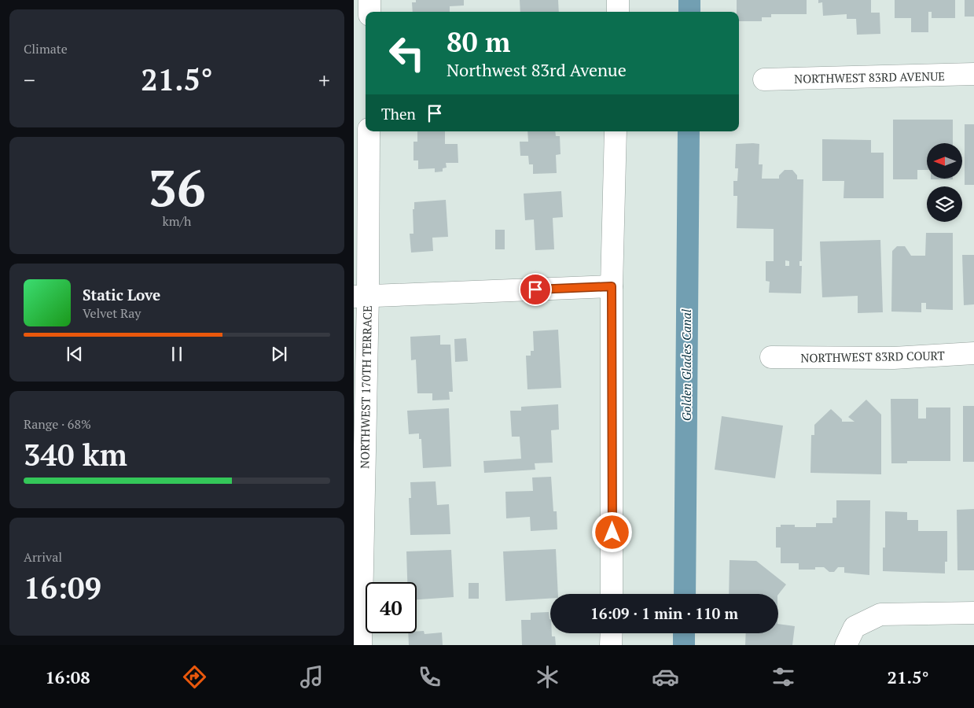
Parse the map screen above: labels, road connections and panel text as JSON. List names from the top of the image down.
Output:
{
  "streets": {
    "street": ["NORTHWEST 83RD AVENUE", "NORTHWEST 83RD COURT", "NORTHWEST 170TH TERRACE"]
  },
  "water": ["Golden Glades Canal"],
  "north": "left",
  "page": {
    "tile": [
      "Climate",
      ["36", "km/h"],
      ["Range · 68%", "340 km"],
      ["Arrival", "16:09"]
    ],
    "turn": ["80 m", "Northwest 83rd Avenue"],
    "heat": ["−", "21.5°", "+"],
    "then": "Then",
    "song": ["Static Love", "Velvet Ray"],
    "limit": "40",
    "trip": "16:09 · 1 min · 110 m",
    "tabs": ["16:08", "21.5°"]
  }
}
